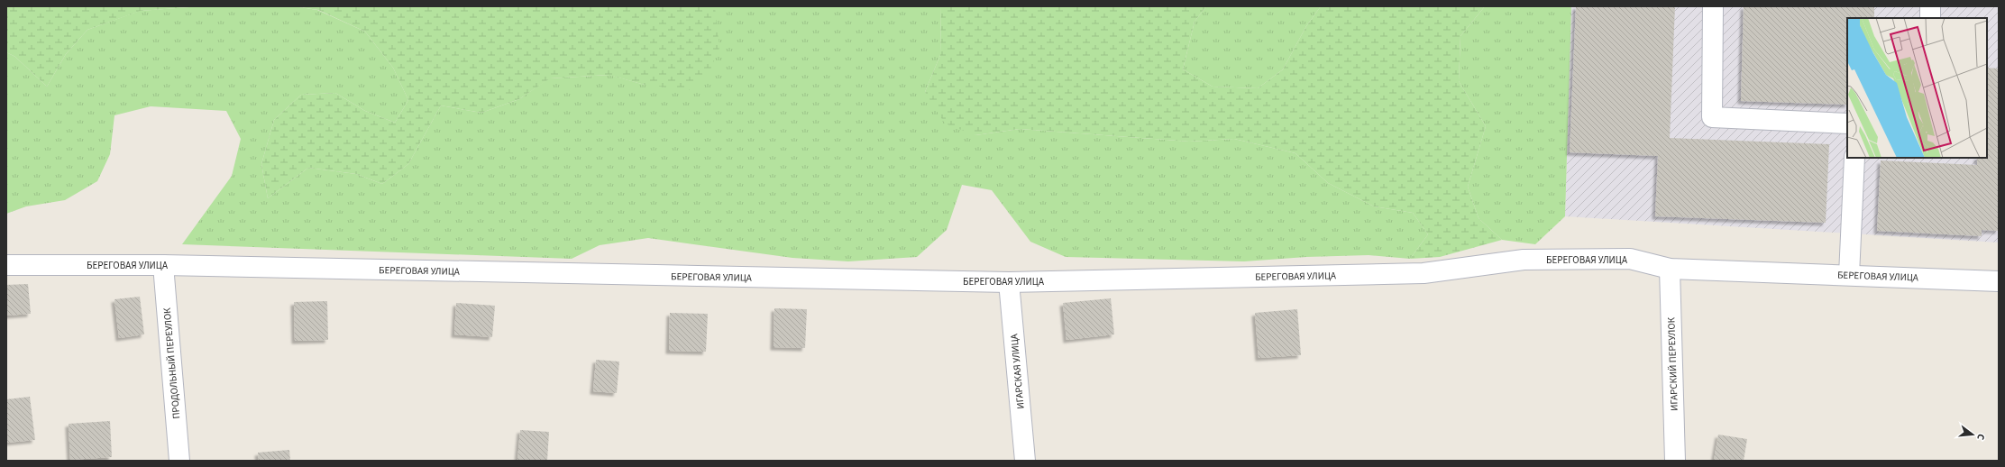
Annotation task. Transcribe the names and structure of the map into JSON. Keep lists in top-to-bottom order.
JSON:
{
  "streets": {
    "street": [
      "БЕРЕГОВАЯ УЛИЦА",
      "ПРОДОЛЬНЫЙ ПЕРЕУЛОК",
      "ИГАРСКИЙ ПЕРЕУЛОК",
      "ИГАРСКАЯ УЛИЦА"
    ]
  },
  "crossings": [
    ["БЕРЕГОВАЯ УЛИЦА", "ПРОДОЛЬНЫЙ ПЕРЕУЛОК"],
    ["БЕРЕГОВАЯ УЛИЦА", "ИГАРСКИЙ ПЕРЕУЛОК"],
    ["БЕРЕГОВАЯ УЛИЦА", "ИГАРСКАЯ УЛИЦА"]
  ],
  "north": "right"
}
